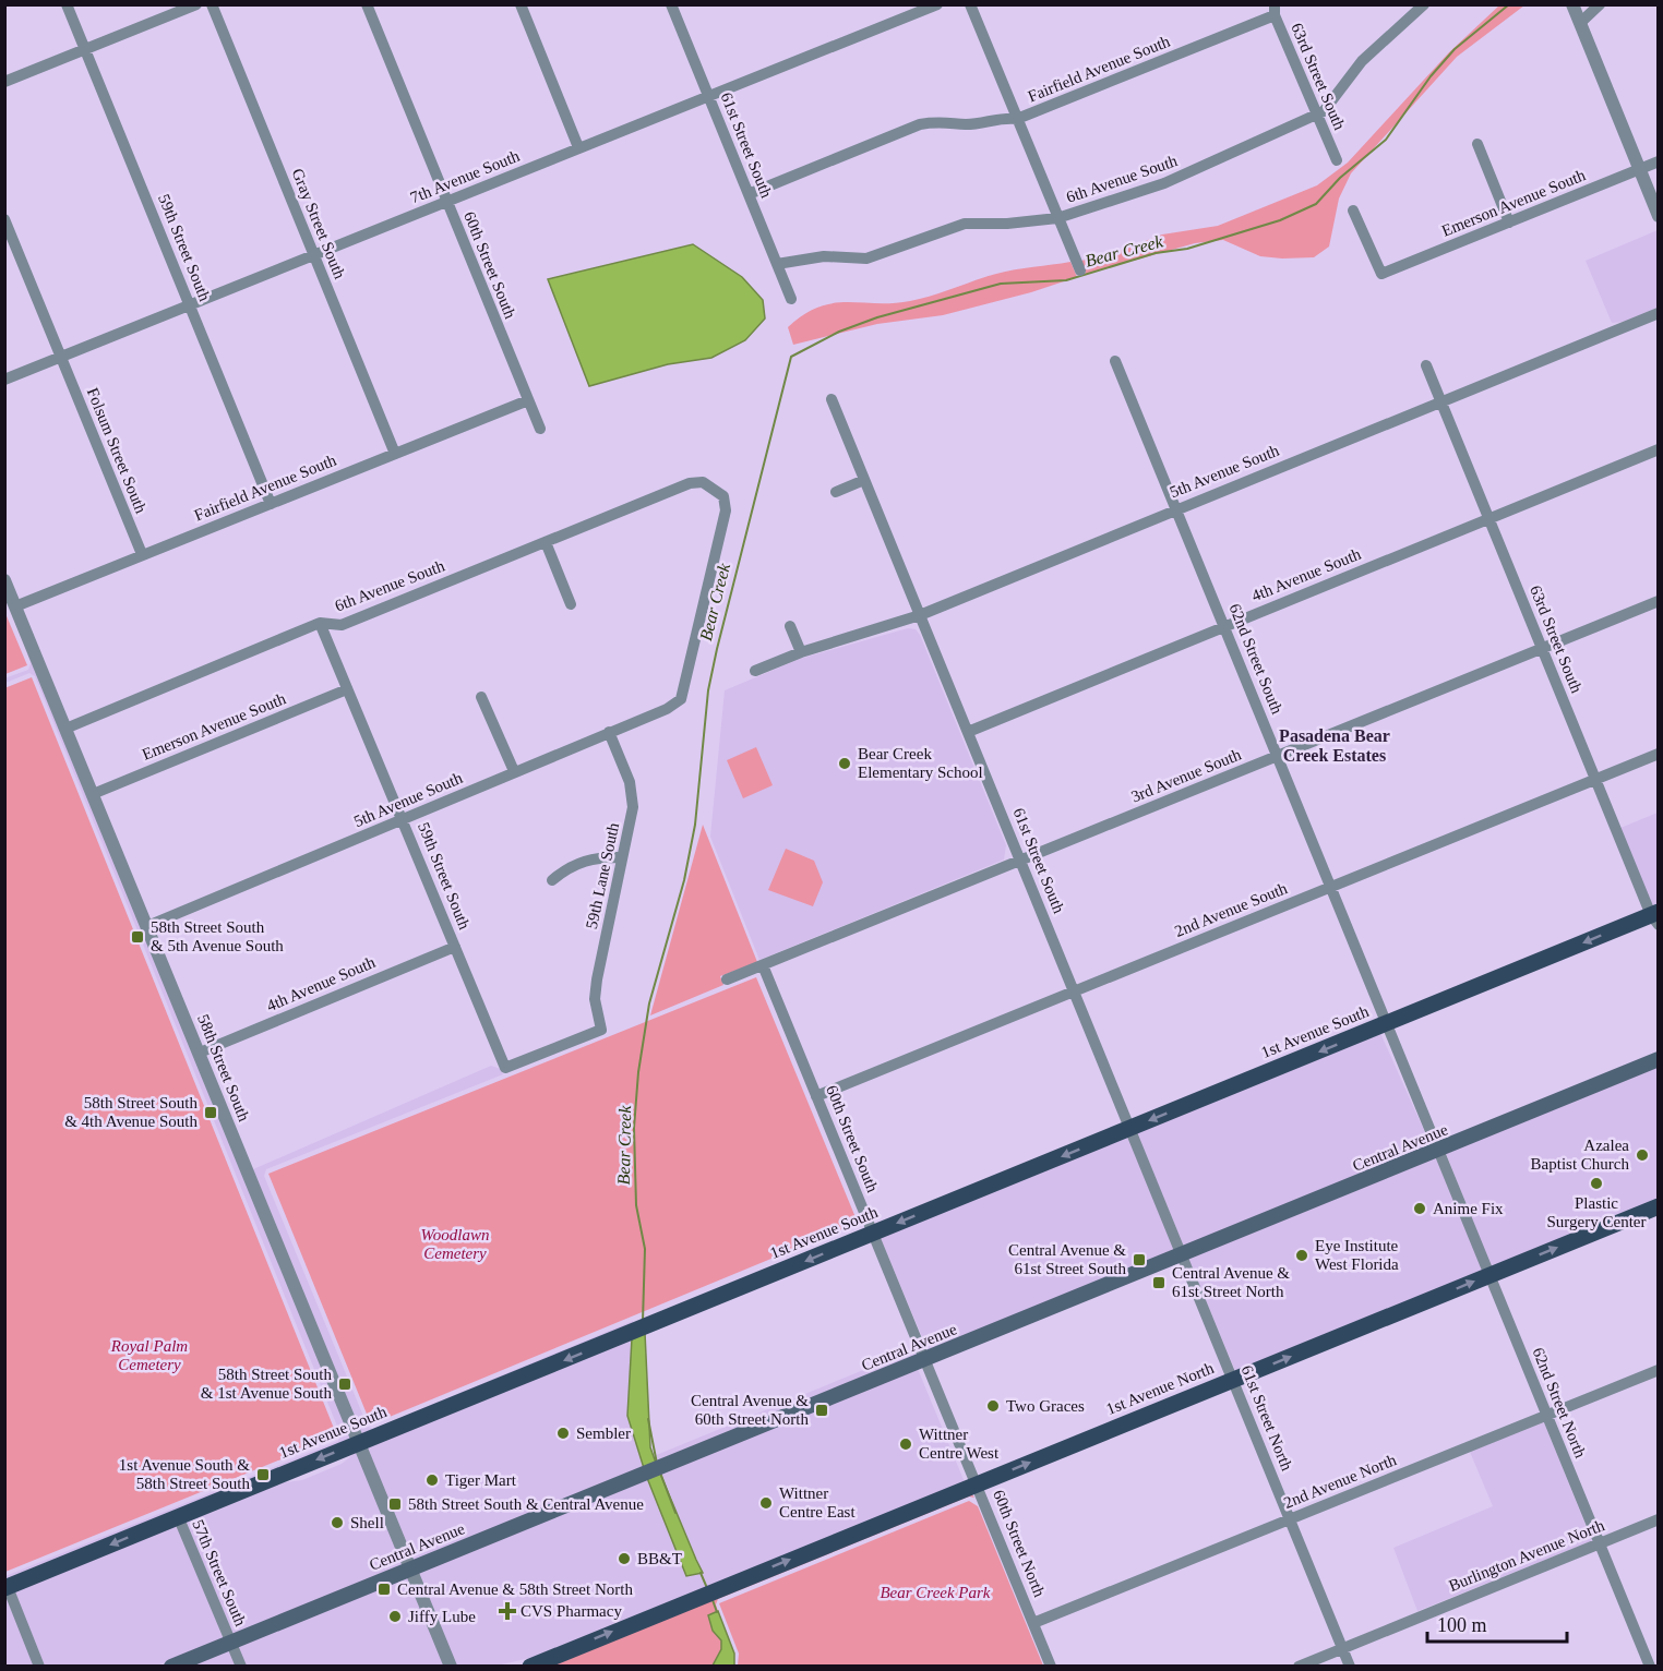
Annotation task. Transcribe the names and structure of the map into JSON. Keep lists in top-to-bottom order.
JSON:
{
  "streets": {
    "main road": ["1st Avenue South", "Central Avenue", "1st Avenue North"],
    "street": [
      "Fairfield Avenue South",
      "63rd Street South",
      "61st Street South",
      "7th Avenue South",
      "6th Avenue South",
      "Emerson Avenue South",
      "Gray Street South",
      "59th Street South",
      "60th Street South",
      "Folsum Street South",
      "5th Avenue South",
      "4th Avenue South",
      "62nd Street South",
      "3rd Avenue South",
      "59th Lane South",
      "2nd Avenue South",
      "58th Street South",
      "62nd Street North",
      "61st Street North",
      "2nd Avenue North",
      "60th Street North",
      "Burlington Avenue North",
      "57th Street South"
    ]
  },
  "crossings": [
    ["Fairfield Avenue South", "63rd Street South"],
    ["Fairfield Avenue South", "61st Street South"],
    ["Fairfield Avenue South", "Gray Street South"],
    ["Fairfield Avenue South", "59th Street South"],
    ["Fairfield Avenue South", "60th Street South"],
    ["Fairfield Avenue South", "Folsum Street South"],
    ["Fairfield Avenue South", "58th Street South"],
    ["63rd Street South", "6th Avenue South"],
    ["63rd Street South", "5th Avenue South"],
    ["63rd Street South", "4th Avenue South"],
    ["63rd Street South", "3rd Avenue South"],
    ["63rd Street South", "2nd Avenue South"],
    ["63rd Street South", "1st Avenue South"],
    ["61st Street South", "7th Avenue South"],
    ["61st Street South", "6th Avenue South"],
    ["61st Street South", "5th Avenue South"],
    ["61st Street South", "4th Avenue South"],
    ["61st Street South", "3rd Avenue South"],
    ["61st Street South", "2nd Avenue South"],
    ["61st Street South", "1st Avenue South"],
    ["61st Street South", "Central Avenue"],
    ["61st Street South", "61st Street North"],
    ["7th Avenue South", "Gray Street South"],
    ["7th Avenue South", "59th Street South"],
    ["7th Avenue South", "60th Street South"],
    ["7th Avenue South", "Folsum Street South"],
    ["6th Avenue South", "59th Street South"],
    ["6th Avenue South", "5th Avenue South"],
    ["6th Avenue South", "58th Street South"],
    ["Emerson Avenue South", "59th Street South"],
    ["Emerson Avenue South", "58th Street South"],
    ["59th Street South", "5th Avenue South"],
    ["59th Street South", "4th Avenue South"],
    ["59th Street South", "59th Lane South"],
    ["60th Street South", "3rd Avenue South"],
    ["60th Street South", "2nd Avenue South"],
    ["60th Street South", "1st Avenue South"],
    ["60th Street South", "Central Avenue"],
    ["60th Street South", "60th Street North"],
    ["5th Avenue South", "62nd Street South"],
    ["5th Avenue South", "59th Lane South"],
    ["5th Avenue South", "58th Street South"],
    ["4th Avenue South", "62nd Street South"],
    ["4th Avenue South", "58th Street South"],
    ["62nd Street South", "3rd Avenue South"],
    ["62nd Street South", "2nd Avenue South"],
    ["62nd Street South", "1st Avenue South"],
    ["62nd Street South", "Central Avenue"],
    ["62nd Street South", "62nd Street North"],
    ["1st Avenue South", "58th Street South"],
    ["1st Avenue South", "57th Street South"],
    ["58th Street South", "Central Avenue"],
    ["Central Avenue", "62nd Street North"],
    ["Central Avenue", "61st Street North"],
    ["Central Avenue", "60th Street North"],
    ["Central Avenue", "57th Street South"],
    ["1st Avenue North", "62nd Street North"],
    ["1st Avenue North", "61st Street North"],
    ["1st Avenue North", "60th Street North"],
    ["62nd Street North", "2nd Avenue North"],
    ["62nd Street North", "Burlington Avenue North"],
    ["61st Street North", "2nd Avenue North"],
    ["61st Street North", "Burlington Avenue North"],
    ["2nd Avenue North", "60th Street North"]
  ],
  "one_way": ["1st Avenue South", "1st Avenue North"],
  "districts": ["Pasadena Bear Creek Estates"],
  "water": ["Bear Creek"],
  "parks": ["Woodlawn Cemetery", "Royal Palm Cemetery", "Bear Creek Park"],
  "places": {
    "other": [
      "Bear Creek Elementary School",
      "Azalea Baptist Church",
      "Plastic Surgery Center",
      "Anime Fix",
      "Eye Institute West Florida",
      "Two Graces",
      "Sembler",
      "Wittner Centre West",
      "Tiger Mart",
      "Wittner Centre East",
      "Shell",
      "BB&T",
      "Jiffy Lube"
    ],
    "transit": [
      "58th Street South & 5th Avenue South",
      "58th Street South & 4th Avenue South",
      "Central Avenue & 61st Street South",
      "Central Avenue & 61st Street North",
      "58th Street South & 1st Avenue South",
      "Central Avenue & 60th Street North",
      "1st Avenue South & 58th Street South",
      "58th Street South & Central Avenue",
      "Central Avenue & 58th Street North"
    ],
    "health": ["CVS Pharmacy"]
  },
  "scale_bar": "100 m"
}
